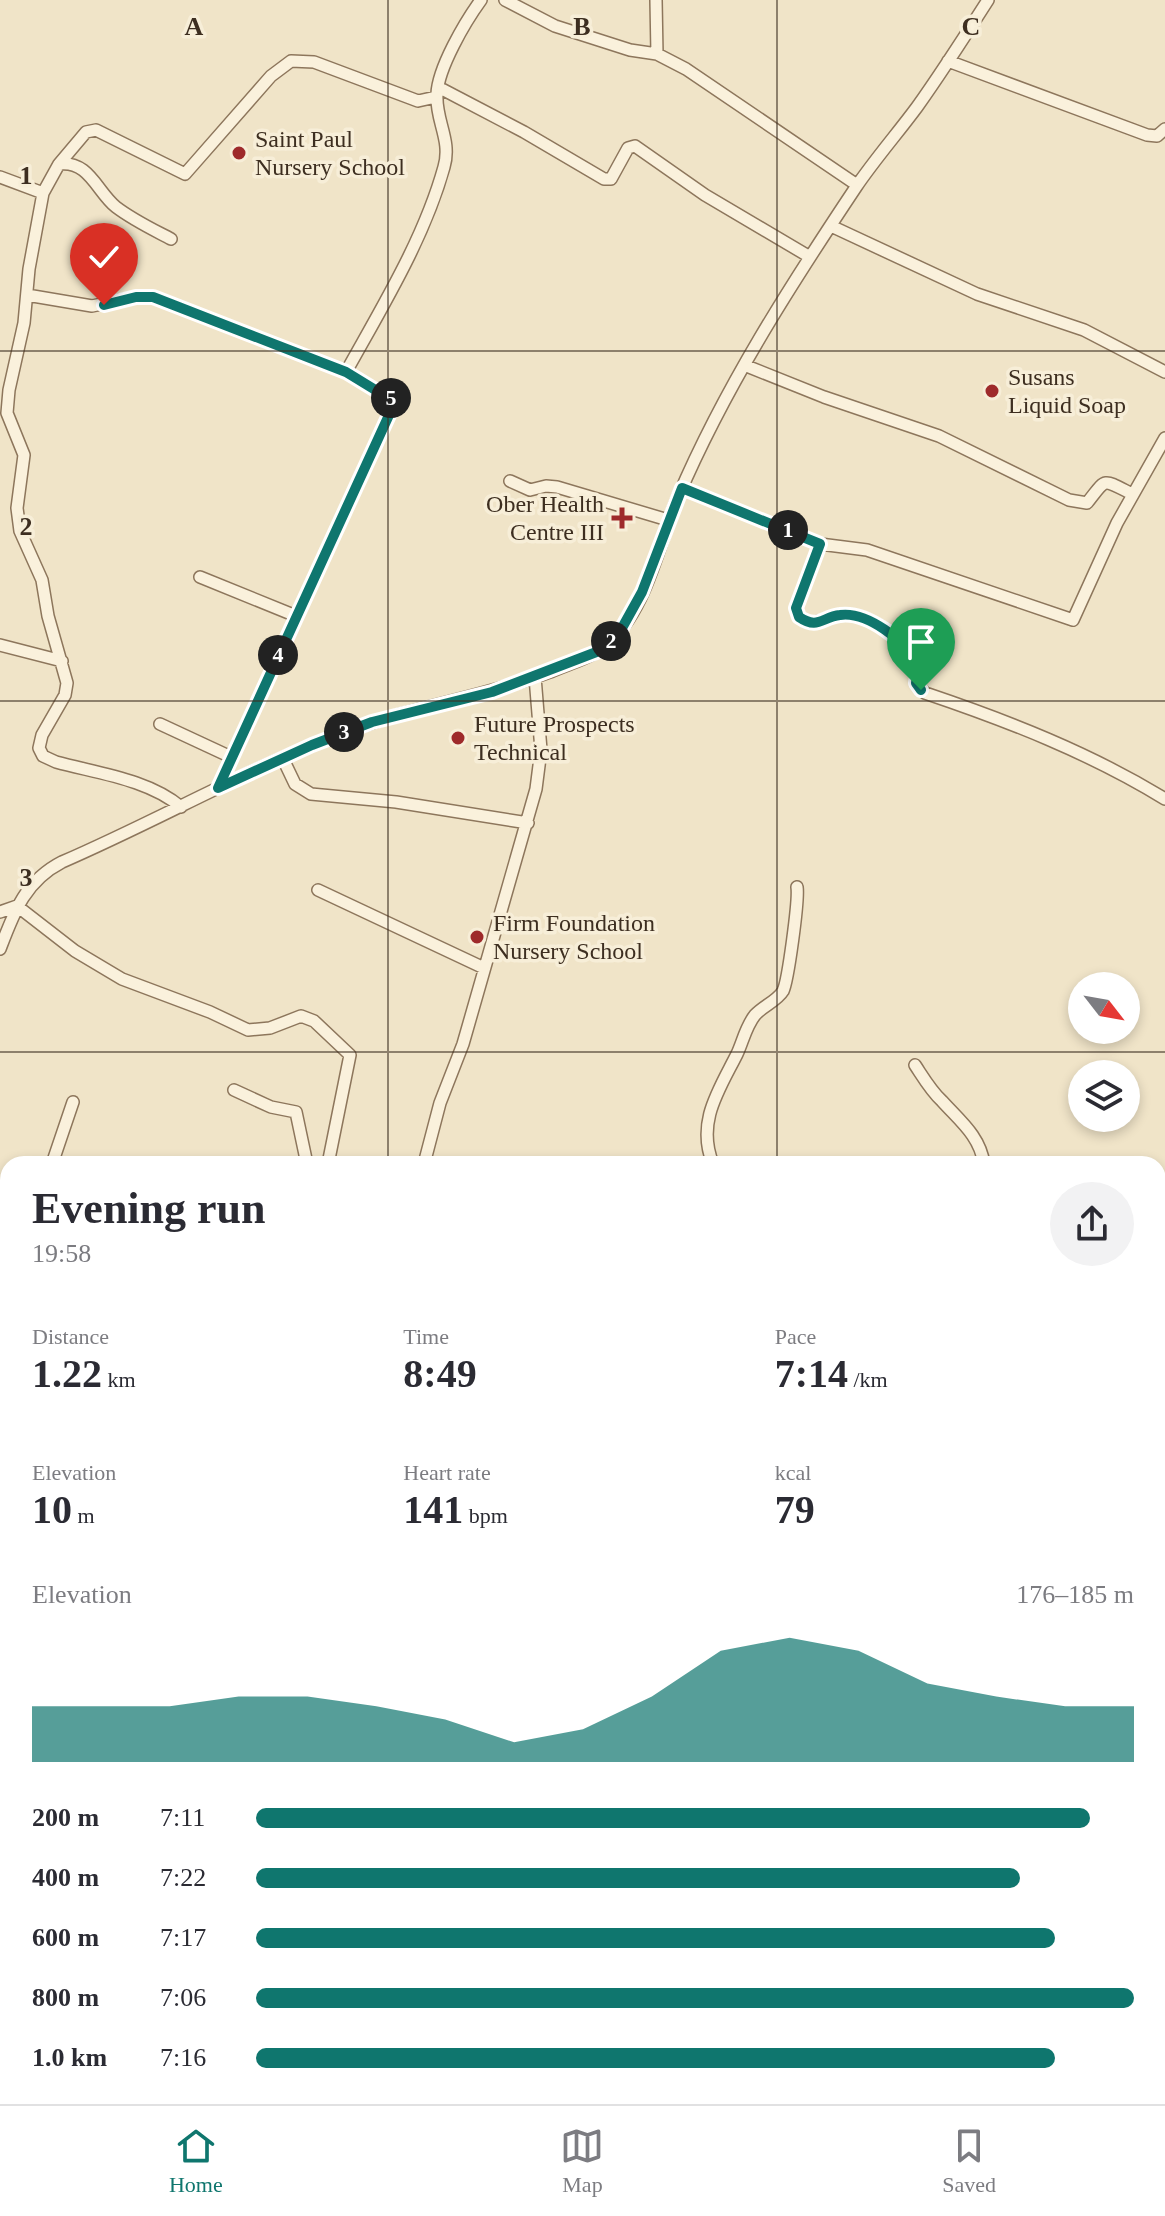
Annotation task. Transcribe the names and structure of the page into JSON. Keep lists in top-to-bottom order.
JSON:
{
  "places": {
    "other": [
      "Saint Paul Nursery School",
      "Susans Liquid Soap",
      "Future Prospects Technical",
      "Firm Foundation Nursery School"
    ],
    "health": ["Ober Health Centre III"]
  },
  "north": "bottom right",
  "page": {
    "pins": [
      "5",
      "1",
      "2",
      "4",
      "3"
    ],
    "heading": ["Evening run", "19:58"],
    "stats": [
      ["Distance", "1.22 km"],
      ["Time", "8:49"],
      ["Pace", "7:14 /km"],
      ["Elevation", "10 m"],
      ["Heart rate", "141 bpm"],
      ["kcal", "79"]
    ],
    "chart": ["Elevation", "176–185 m"],
    "list": [
      {
        "name": "200 m",
        "note": "7:11"
      },
      {
        "name": "400 m",
        "note": "7:22"
      },
      {
        "name": "600 m",
        "note": "7:17"
      },
      {
        "name": "800 m",
        "note": "7:06"
      },
      {
        "name": "1.0 km",
        "note": "7:16"
      }
    ],
    "tabs": ["Home", "Map", "Saved"]
  },
  "grid": {
    "columns": ["A", "B", "C"],
    "rows": ["1", "2", "3"]
  }
}
